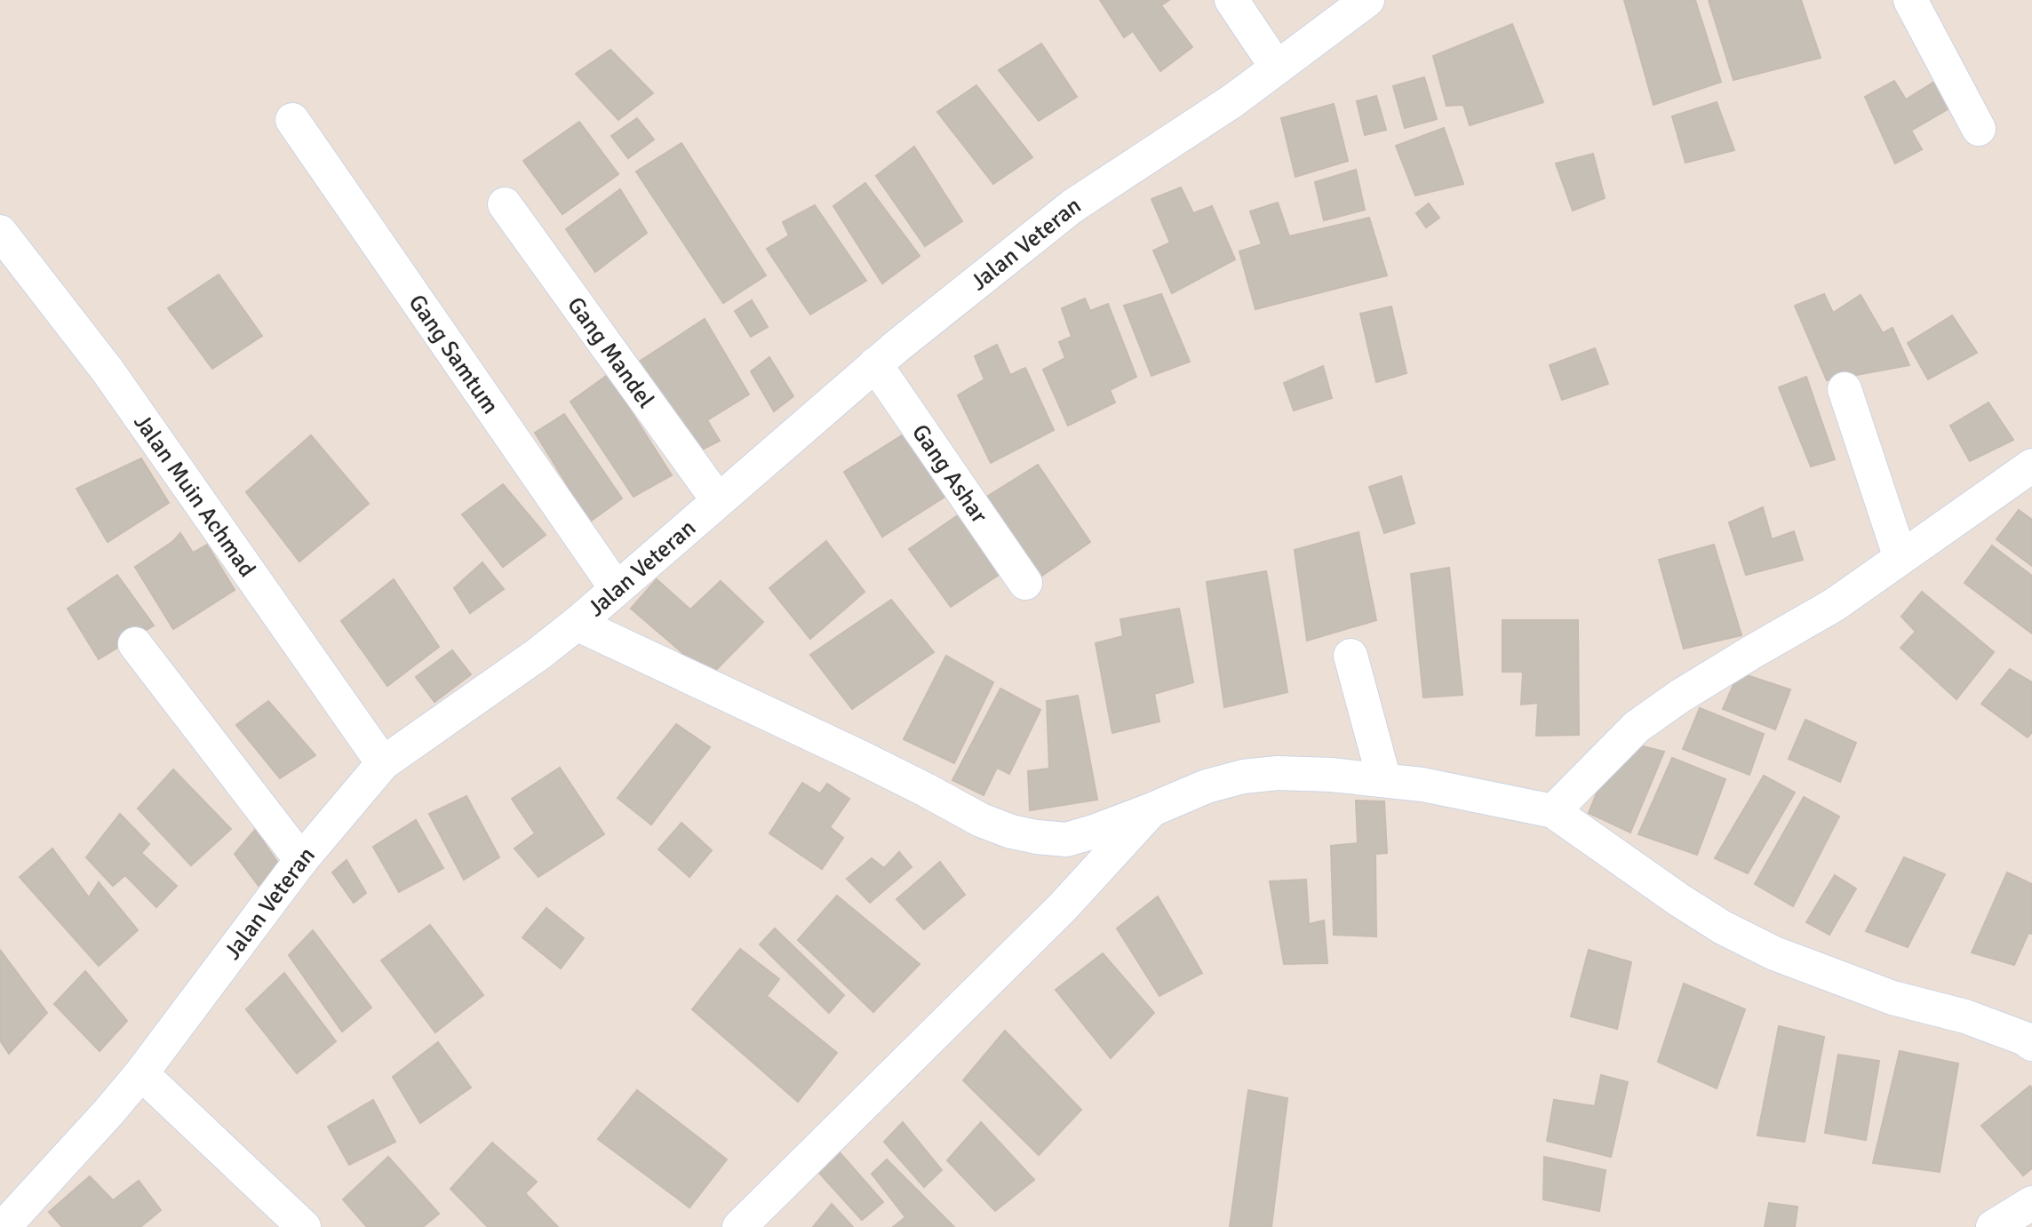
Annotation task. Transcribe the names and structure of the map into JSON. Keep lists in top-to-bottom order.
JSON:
{
  "streets": {
    "street": [
      "Jalan Veteran",
      "Gang Mandel",
      "Gang Samtum",
      "Gang Ashar",
      "Jalan Muin Achmad"
    ]
  },
  "crossings": [
    ["Jalan Veteran", "Gang Mandel"],
    ["Jalan Veteran", "Gang Samtum"],
    ["Jalan Veteran", "Gang Ashar"],
    ["Jalan Veteran", "Jalan Muin Achmad"]
  ]
}
